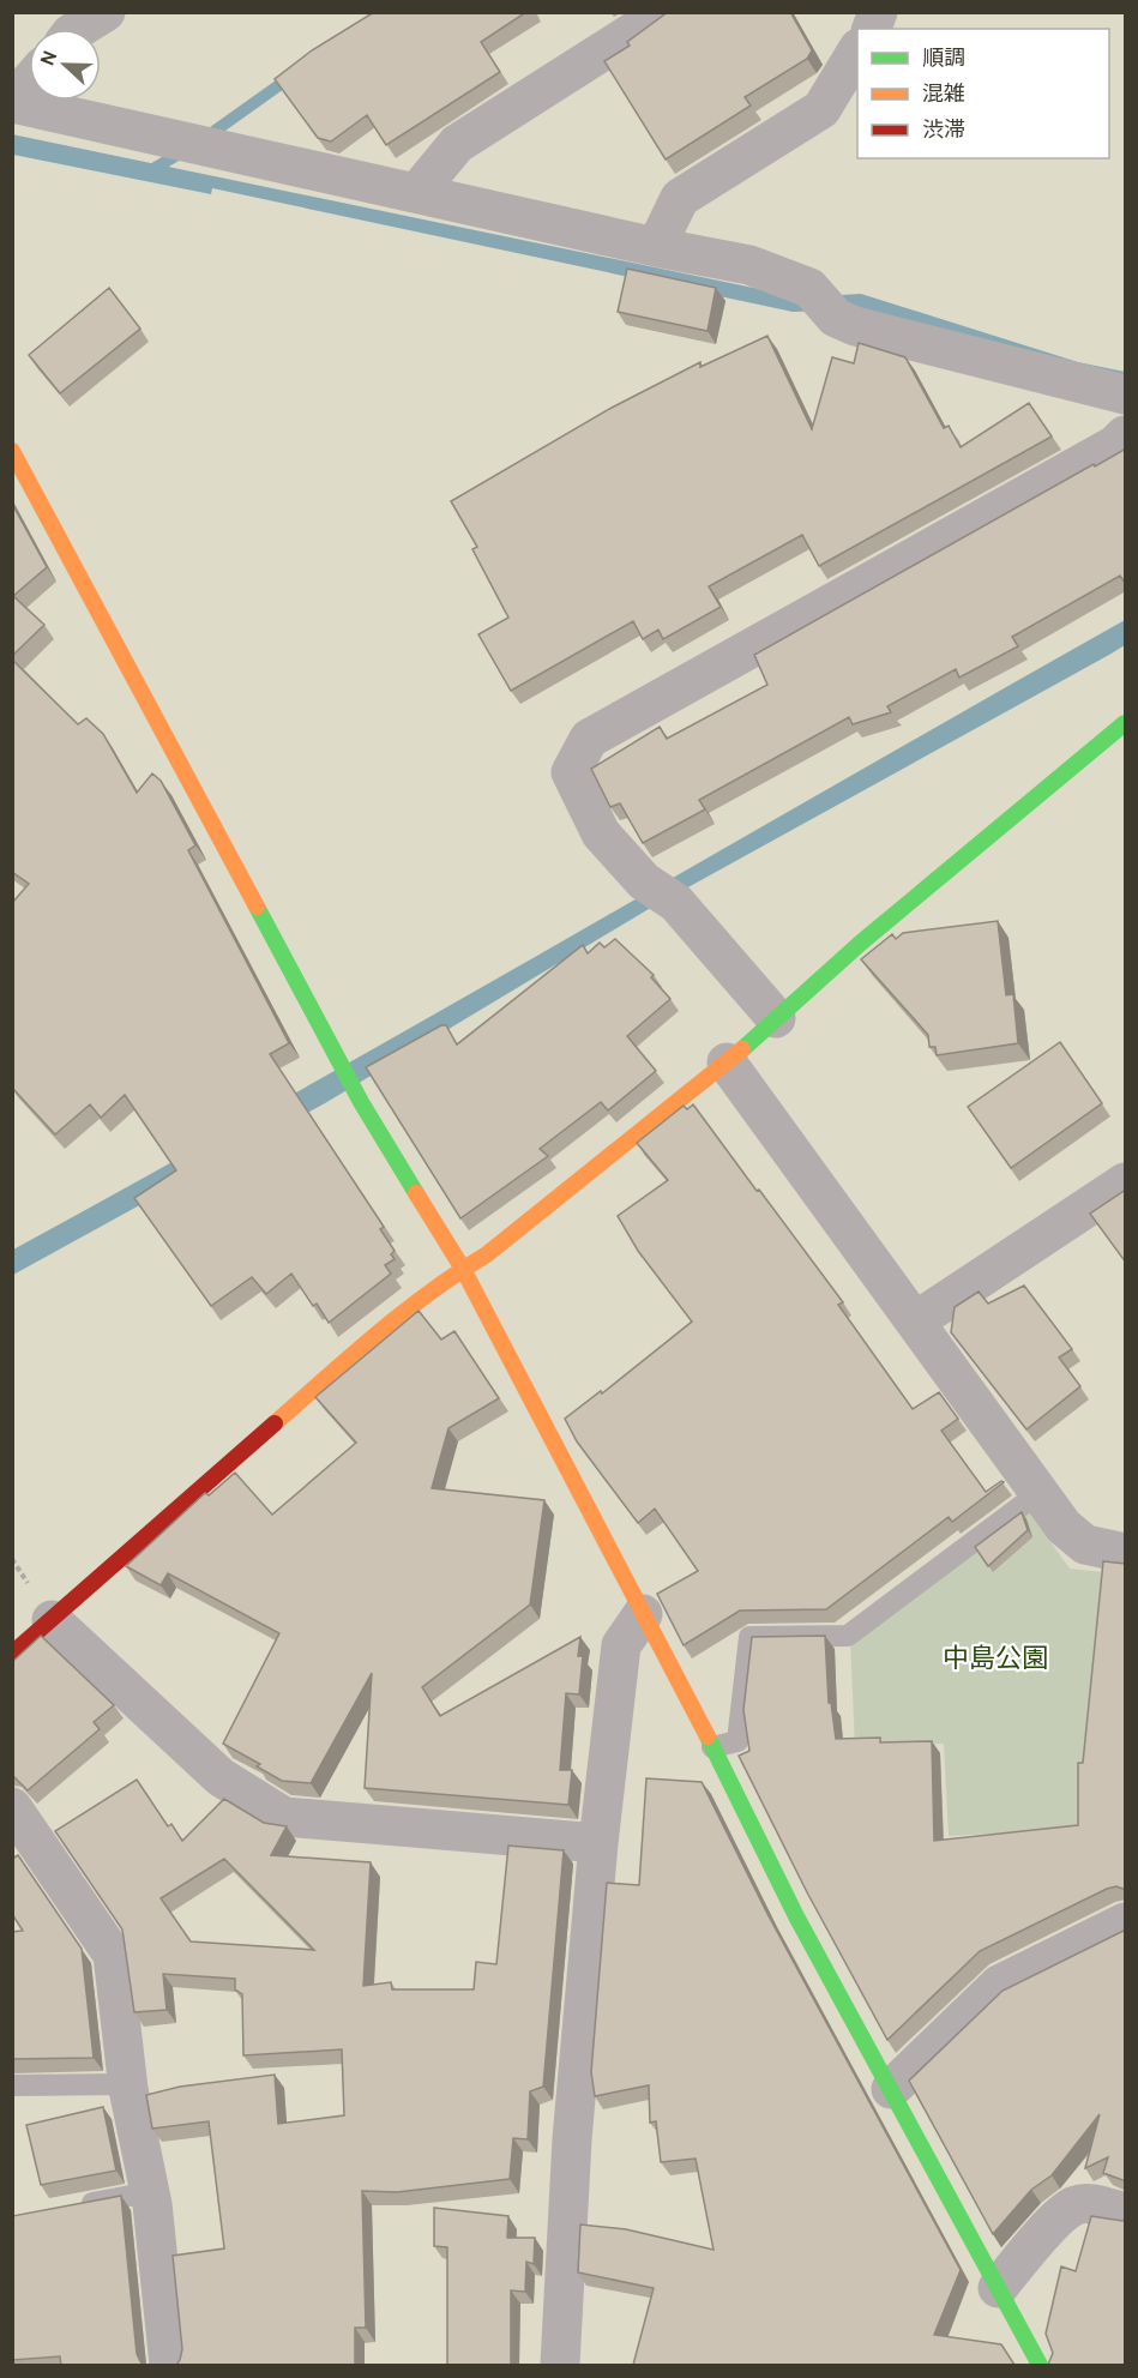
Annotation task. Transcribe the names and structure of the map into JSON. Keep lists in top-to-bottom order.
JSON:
{
  "parks": ["中島公園"],
  "legend": ["順調", "混雑", "渋滞"],
  "north": "left"
}
